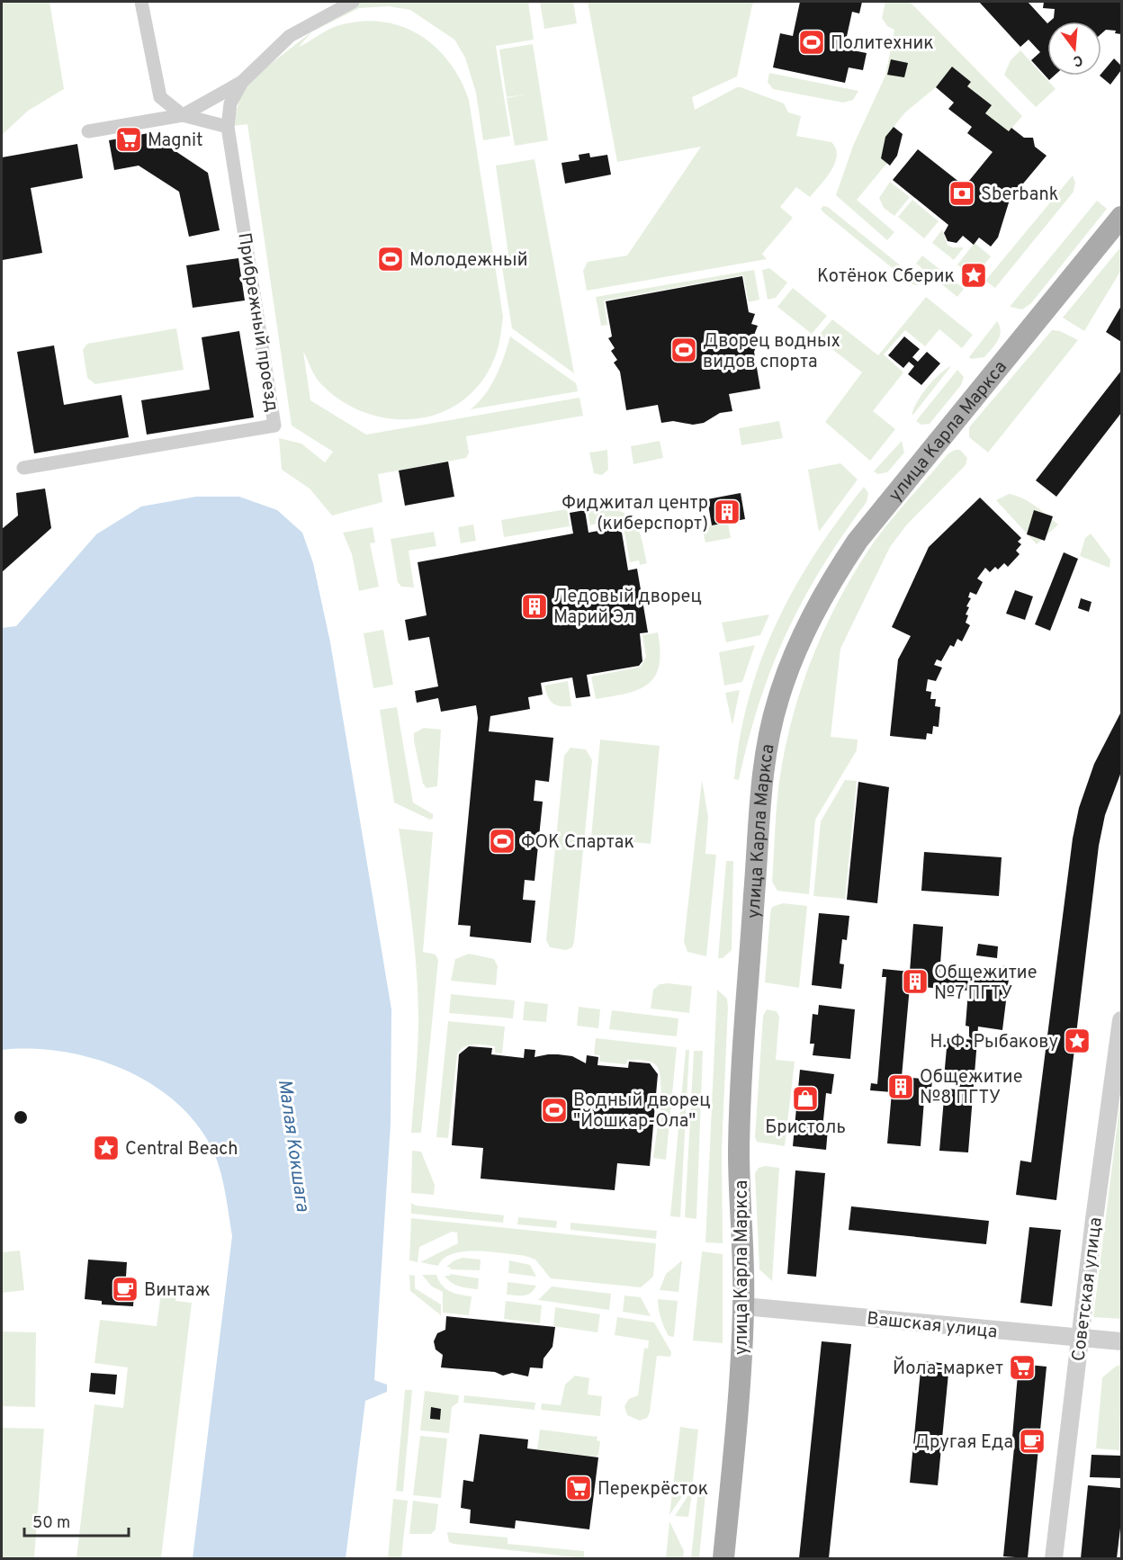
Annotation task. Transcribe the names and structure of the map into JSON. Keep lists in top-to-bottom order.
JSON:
{
  "streets": {
    "main road": ["улица Карла Маркса"],
    "street": ["Прибрежный проезд", "Советская улица", "Вашская улица"]
  },
  "crossings": [
    ["улица Карла Маркса", "Вашская улица"],
    ["Советская улица", "Вашская улица"]
  ],
  "water": ["Малая Кокшага"],
  "places": {
    "sports": [
      "Политехник",
      "Молодежный",
      "Дворец водных видов спорта",
      "ФОК Спартак",
      "Водный дворец \"Йошкар-Ола\""
    ],
    "supermarket": ["Magnit", "Йола-маркет", "Перекрёсток"],
    "bank": ["Sberbank"],
    "place": ["Котёнок Сберик", "Н. Ф. Рыбакову", "Central Beach"],
    "building": [
      "Фиджитал центр (киберспорт)",
      "Ледовый дворец Марий Эл",
      "Общежитие №7 ПГТУ",
      "Общежитие №8 ПГТУ"
    ],
    "shop": ["Бристоль"],
    "cafe": ["Винтаж", "Другая Еда"]
  },
  "scale_bar": "50 m",
  "north": "bottom"
}
